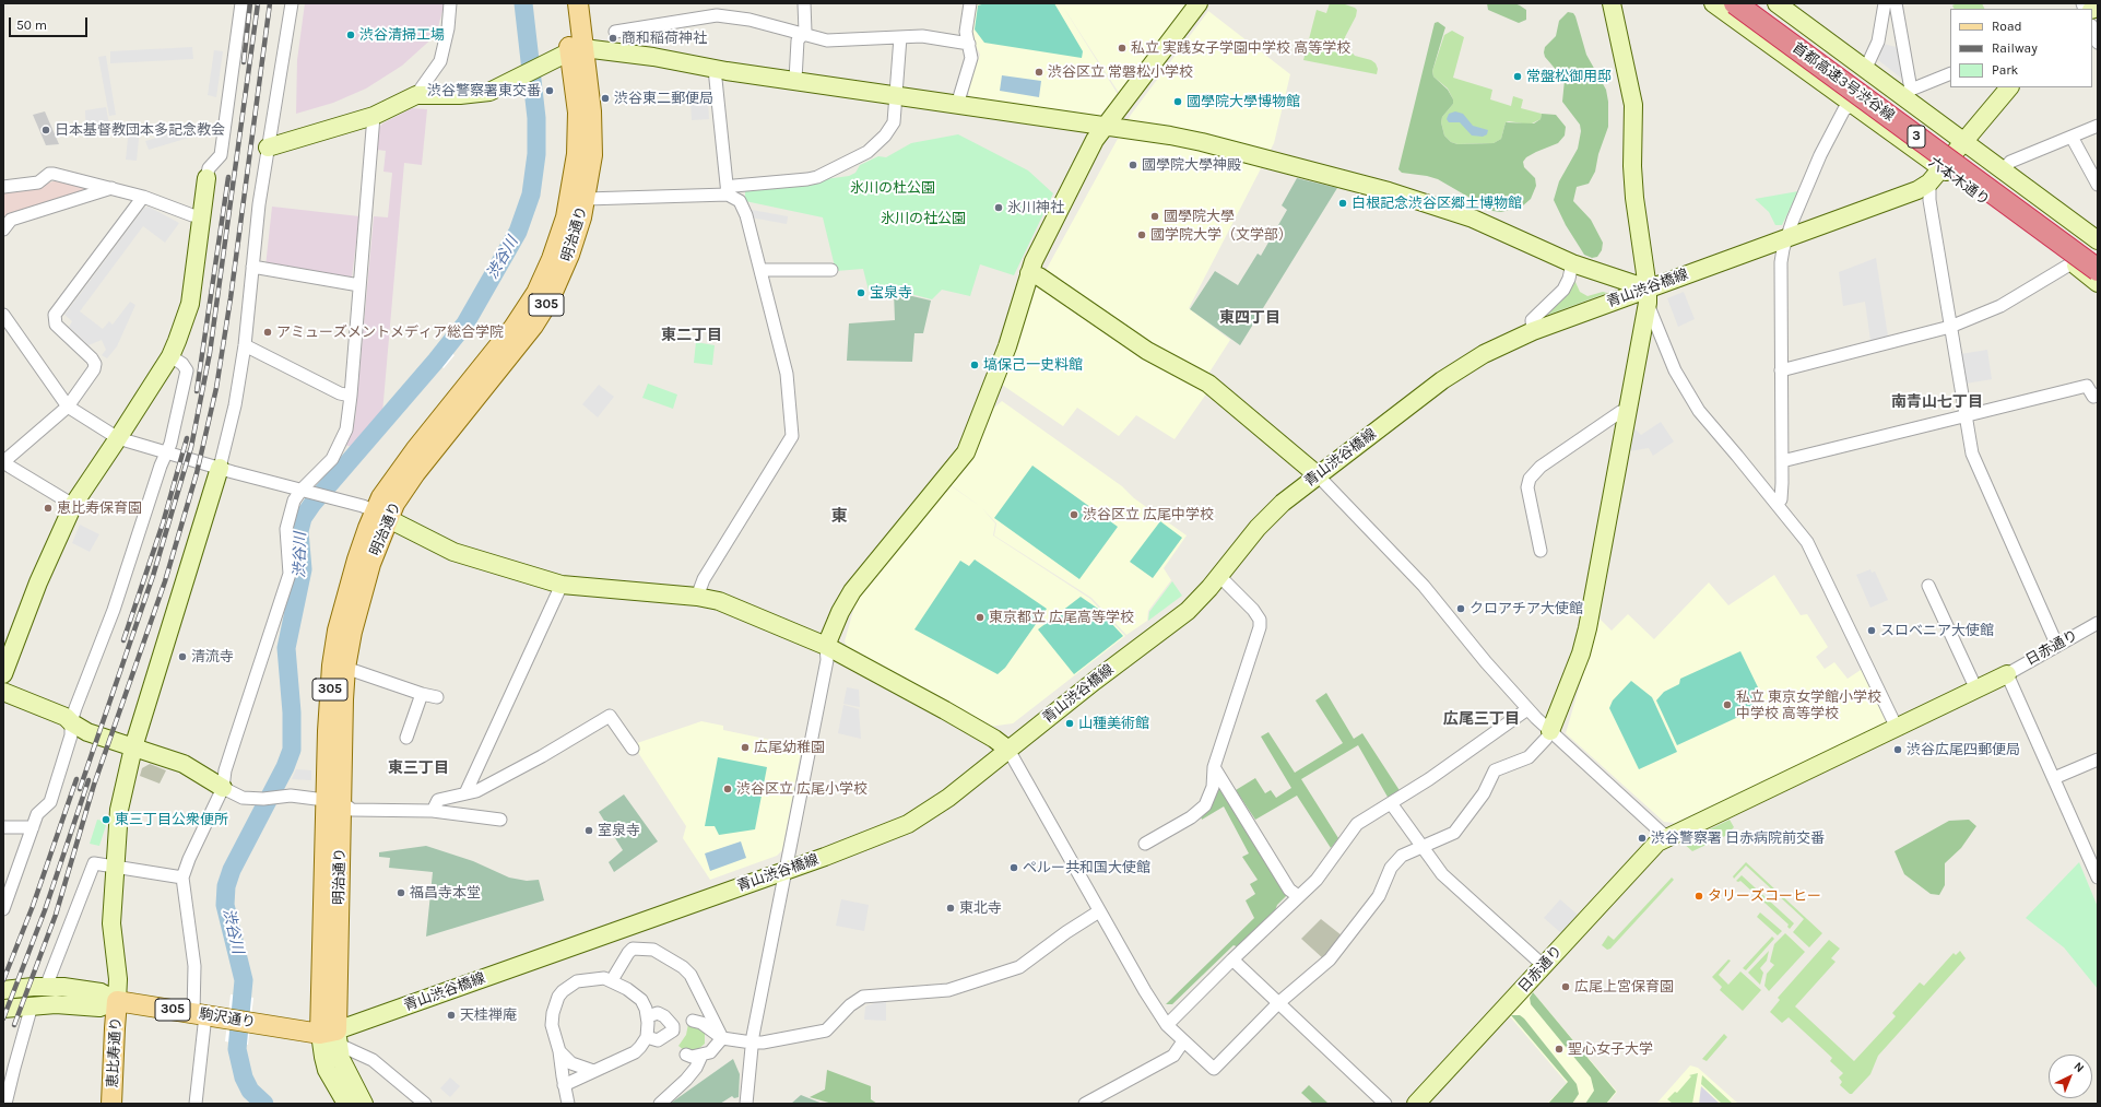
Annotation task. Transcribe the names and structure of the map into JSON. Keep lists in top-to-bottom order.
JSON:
{
  "streets": {
    "highway": ["首都高速3号渋谷線", "3"],
    "main road": [
      "明治通り",
      "305",
      "駒沢通り",
      "恵比寿通り"
    ],
    "street": ["六本木通り", "青山渋谷橋線", "日赤通り"]
  },
  "crossings": [
    ["明治通り", "青山渋谷橋線"],
    ["明治通り", "駒沢通り"],
    ["青山渋谷橋線", "駒沢通り"],
    ["駒沢通り", "恵比寿通り"]
  ],
  "districts": [
    "東四丁目",
    "東二丁目",
    "南青山七丁目",
    "東",
    "広尾三丁目",
    "東三丁目"
  ],
  "water": ["渋谷川"],
  "parks": ["氷川の杜公園", "氷川の社公園"],
  "places": [
    "渋谷清掃工場",
    "商和稲荷神社",
    "私立 実践女子学園中学校 高等学校",
    "渋谷区立 常磐松小学校",
    "常盤松御用邸",
    "渋谷警察署東交番",
    "渋谷東二郵便局",
    "國學院大學博物館",
    "日本基督教団本多記念教会",
    "國學院大學神殿",
    "白根記念渋谷区郷土博物館",
    "氷川神社",
    "國學院大學",
    "國学院大学（文学部）",
    "宝泉寺",
    "アミューズメントメディア総合学院",
    "塙保己一史料館",
    "恵比寿保育園",
    "渋谷区立 広尾中学校",
    "クロアチア大使館",
    "東京都立 広尾高等学校",
    "スロベニア大使館",
    "清流寺",
    "私立 東京女学館小学校 中学校 高等学校",
    "山種美術館",
    "広尾幼稚園",
    "渋谷広尾四郵便局",
    "渋谷区立 広尾小学校",
    "東三丁目公衆便所",
    "室泉寺",
    "渋谷警察署 日赤病院前交番",
    "ペルー共和国大使館",
    "福昌寺本堂",
    "タリーズコーヒー",
    "東北寺",
    "広尾上宮保育園",
    "天桂禅庵",
    "聖心女子大学"
  ],
  "legend": ["Road", "Railway", "Park"],
  "scale_bar": "50 m",
  "north": "top right"
}
